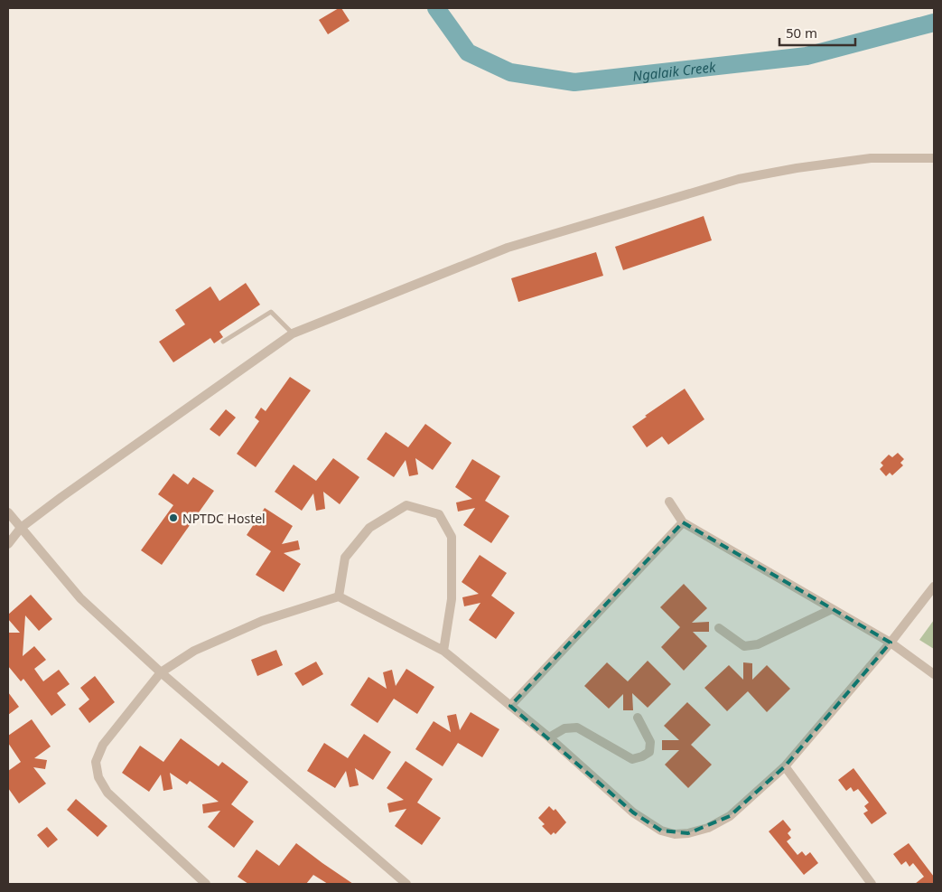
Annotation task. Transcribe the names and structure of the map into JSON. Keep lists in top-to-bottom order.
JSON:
{
  "water": ["Ngalaik Creek"],
  "places": ["NPTDC Hostel"],
  "scale_bar": "50 m"
}
